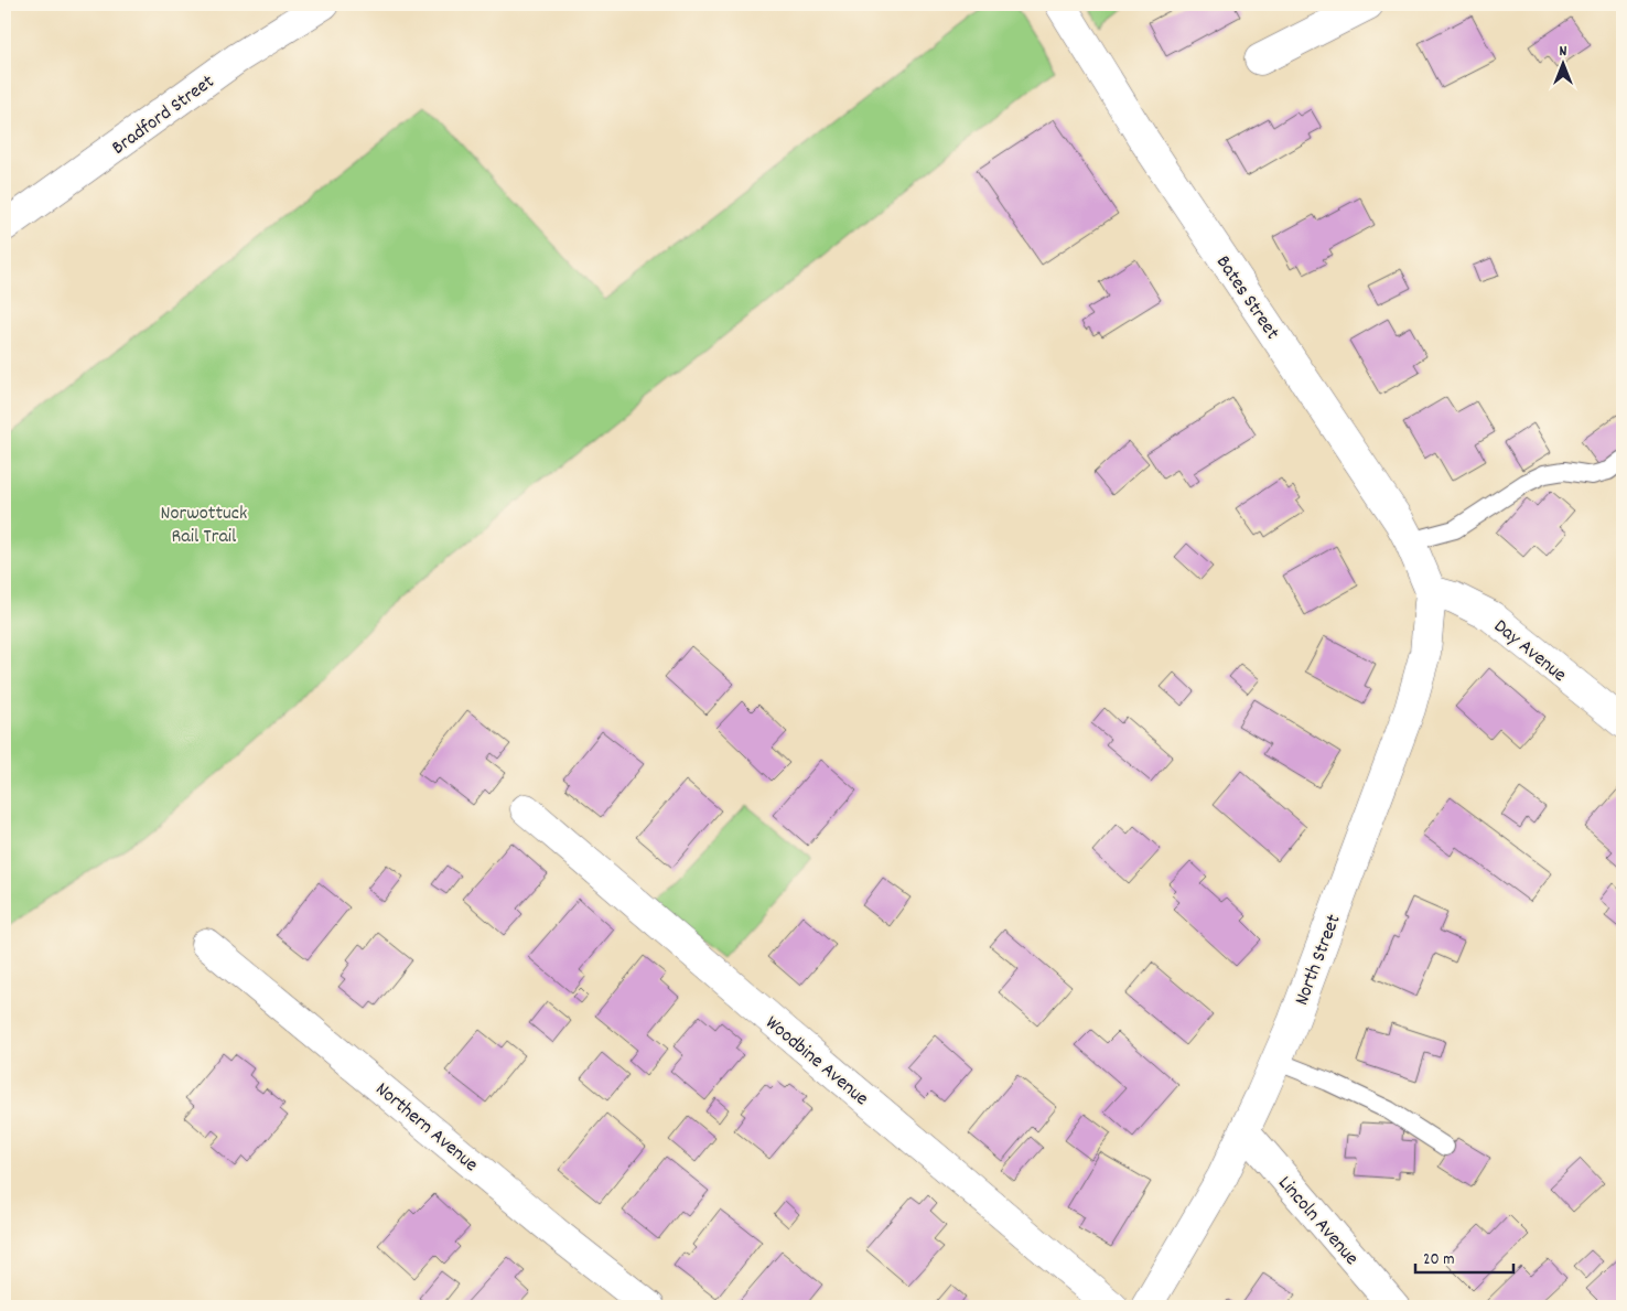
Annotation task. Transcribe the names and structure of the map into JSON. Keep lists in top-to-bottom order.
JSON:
{
  "streets": {
    "street": [
      "Bradford Street",
      "Bates Street",
      "Day Avenue",
      "North Street",
      "Woodbine Avenue",
      "Northern Avenue",
      "Lincoln Avenue"
    ]
  },
  "crossings": [
    ["Bates Street", "Day Avenue"],
    ["Bates Street", "North Street"],
    ["Day Avenue", "North Street"],
    ["North Street", "Lincoln Avenue"]
  ],
  "parks": ["Norwottuck Rail Trail"],
  "scale_bar": "20 m",
  "north": "top"
}
